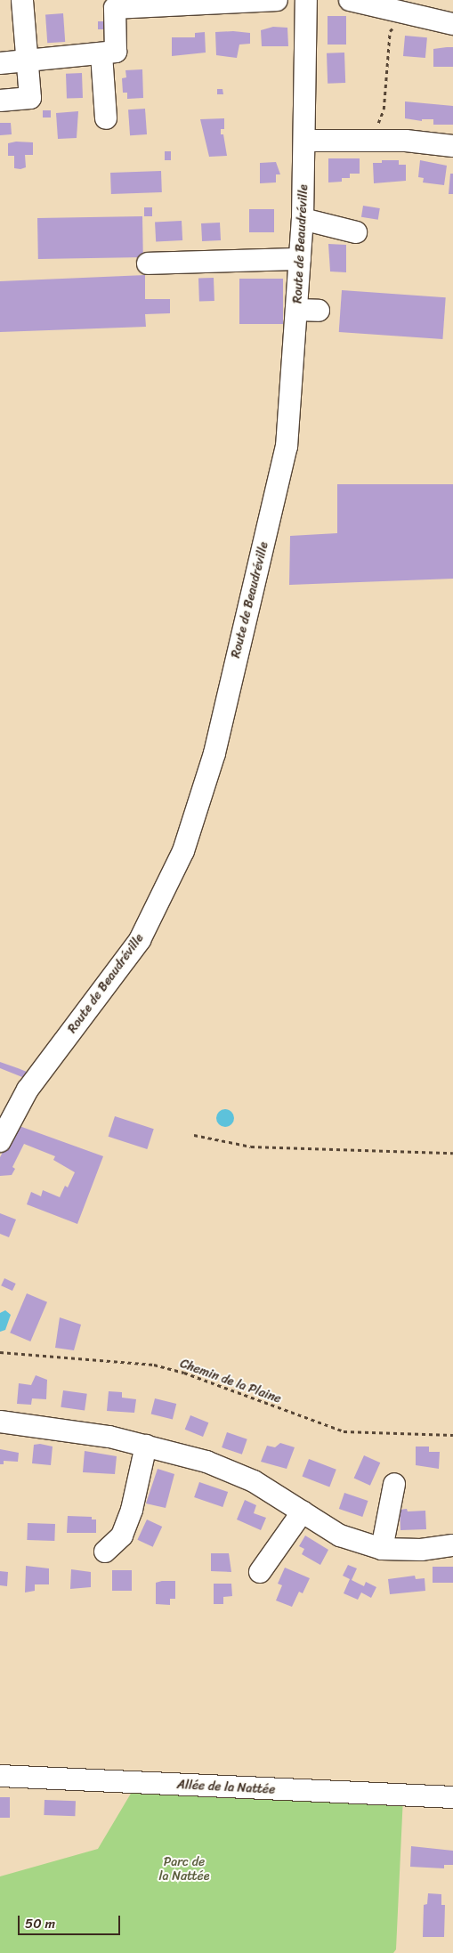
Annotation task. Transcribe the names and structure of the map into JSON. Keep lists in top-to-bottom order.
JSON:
{
  "streets": {
    "street": ["Route de Beaudréville", "Allée de la Nattée"],
    "path": ["Chemin de la Plaine"]
  },
  "parks": ["Parc de la Nattée"],
  "scale_bar": "50 m"
}
